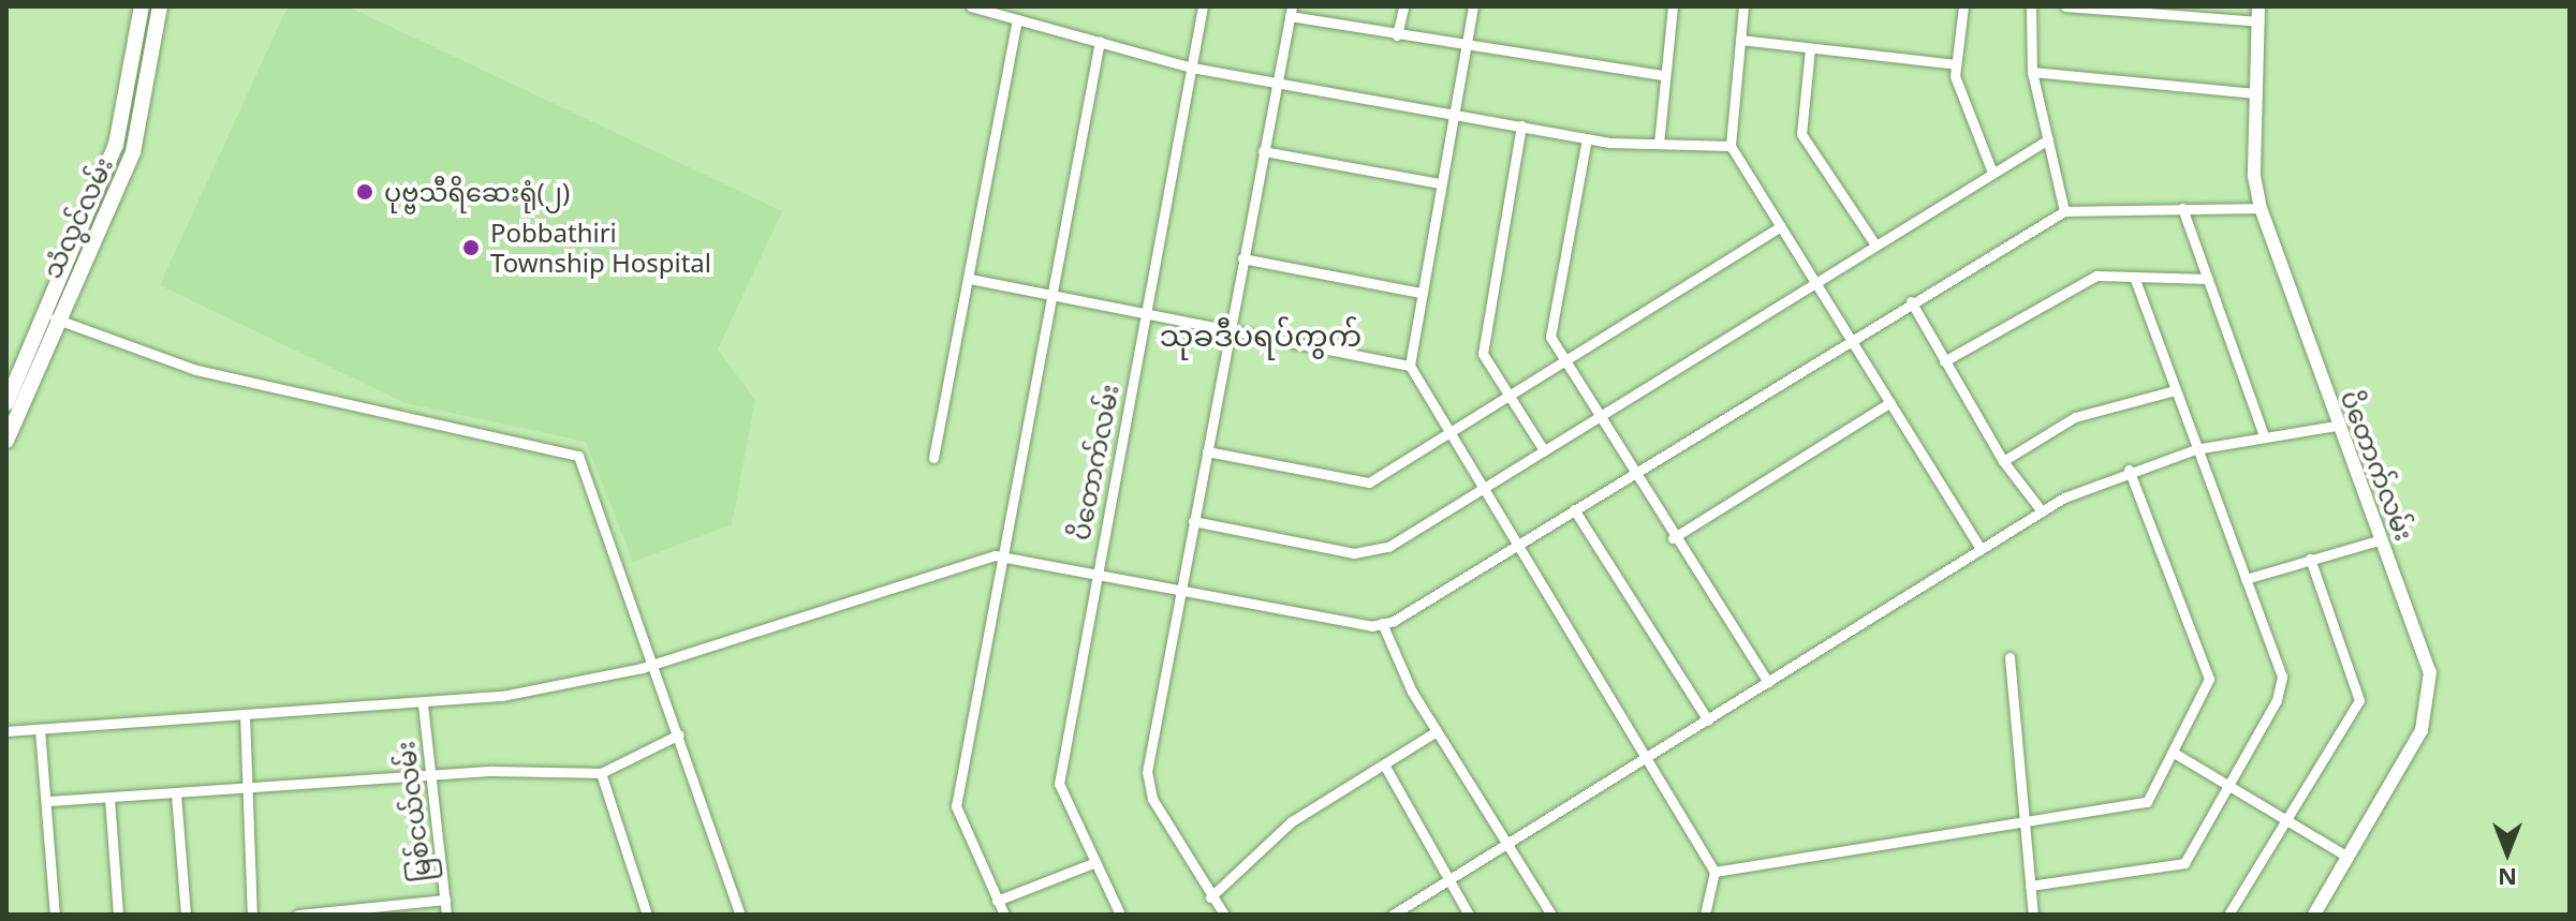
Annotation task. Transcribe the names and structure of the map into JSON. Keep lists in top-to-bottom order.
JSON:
{
  "streets": {
    "main road": ["သံလွင်လမ်း"],
    "street": ["ပိတောက်လမ်း", "မြစ်ငယ်လမ်း"]
  },
  "districts": ["သုခဒီပရပ်ကွက်"],
  "places": ["ပုဗ္ဗသီရိဆေးရုံ(၂)", "Pobbathiri Township Hospital"],
  "north": "bottom"
}
